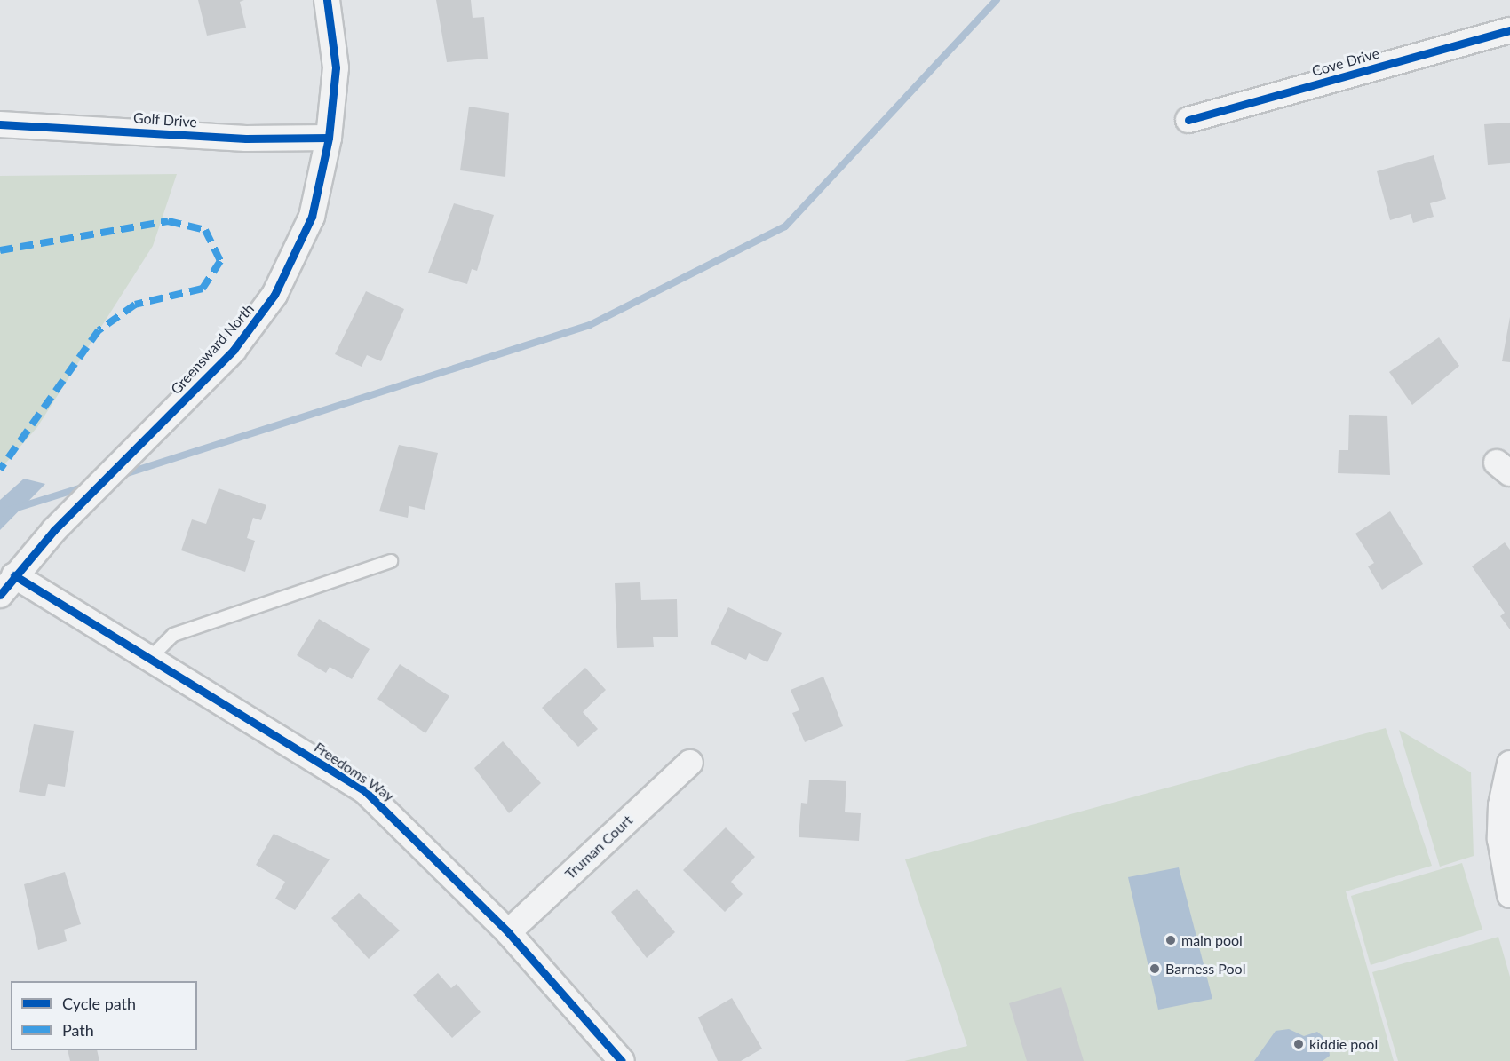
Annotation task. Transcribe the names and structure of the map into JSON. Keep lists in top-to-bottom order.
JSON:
{
  "streets": {
    "street": [
      "Cove Drive",
      "Golf Drive",
      "Greensward North",
      "Freedoms Way",
      "Truman Court"
    ]
  },
  "crossings": [
    ["Golf Drive", "Greensward North"],
    ["Greensward North", "Freedoms Way"],
    ["Freedoms Way", "Truman Court"]
  ],
  "places": ["main pool", "Barness Pool", "kiddie pool"],
  "legend": ["Cycle path", "Path"]
}
